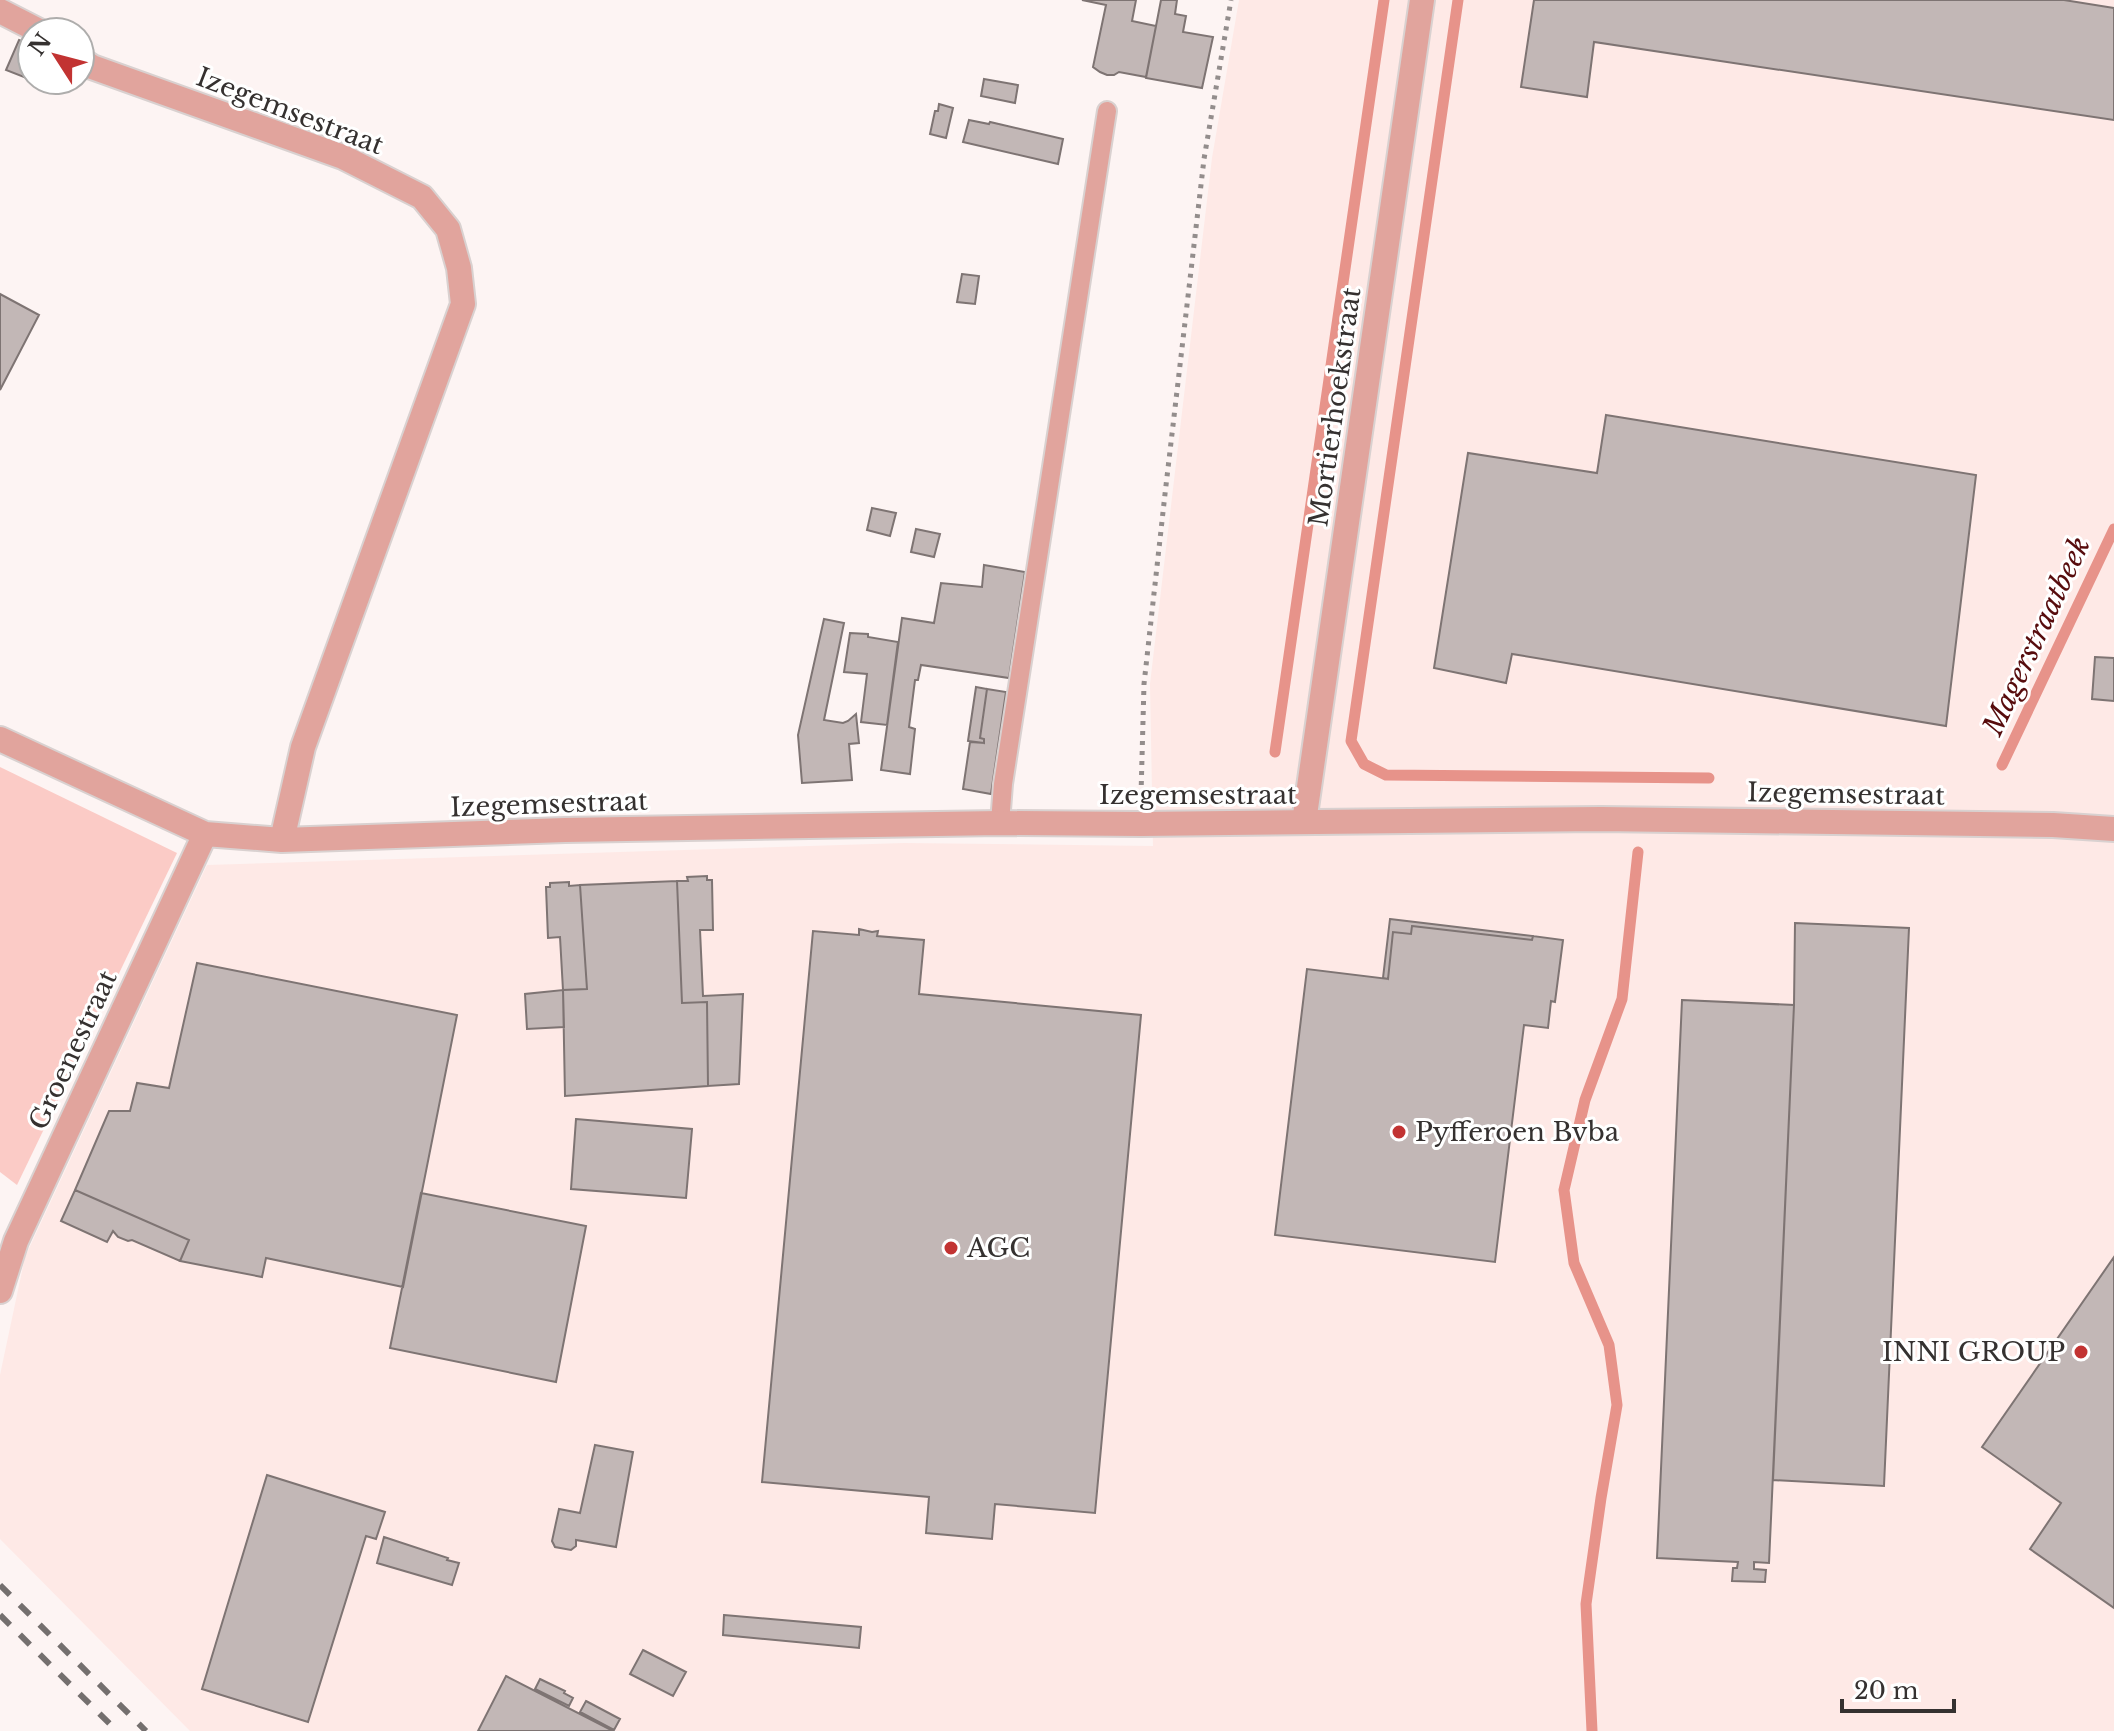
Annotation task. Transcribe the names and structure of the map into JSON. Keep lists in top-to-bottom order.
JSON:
{
  "streets": {
    "street": ["Izegemsestraat", "Mortierhoekstraat", "Groenestraat"]
  },
  "crossings": [
    ["Izegemsestraat", "Mortierhoekstraat"],
    ["Izegemsestraat", "Groenestraat"]
  ],
  "water": ["Magerstraatbeek"],
  "places": ["Pyfferoen Bvba", "AGC", "INNI GROUP"],
  "scale_bar": "20 m",
  "north": "top left"
}
